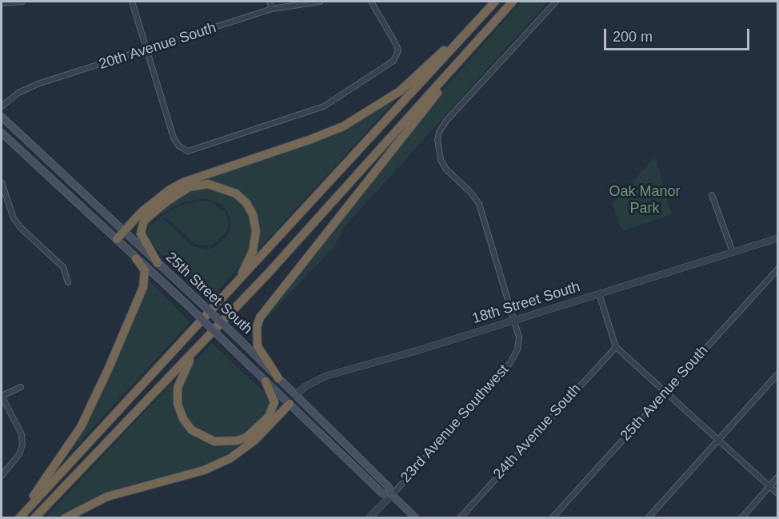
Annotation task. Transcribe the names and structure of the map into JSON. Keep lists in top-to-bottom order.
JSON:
{
  "streets": {
    "main road": ["25th Street South", "18th Street South"],
    "street": [
      "20th Avenue South",
      "25th Avenue South",
      "23rd Avenue Southwest",
      "24th Avenue South"
    ]
  },
  "crossings": [
    ["25th Street South", "18th Street South"],
    ["25th Street South", "23rd Avenue Southwest"],
    ["18th Street South", "23rd Avenue Southwest"]
  ],
  "parks": ["Oak Manor Park"],
  "scale_bar": "200 m"
}
